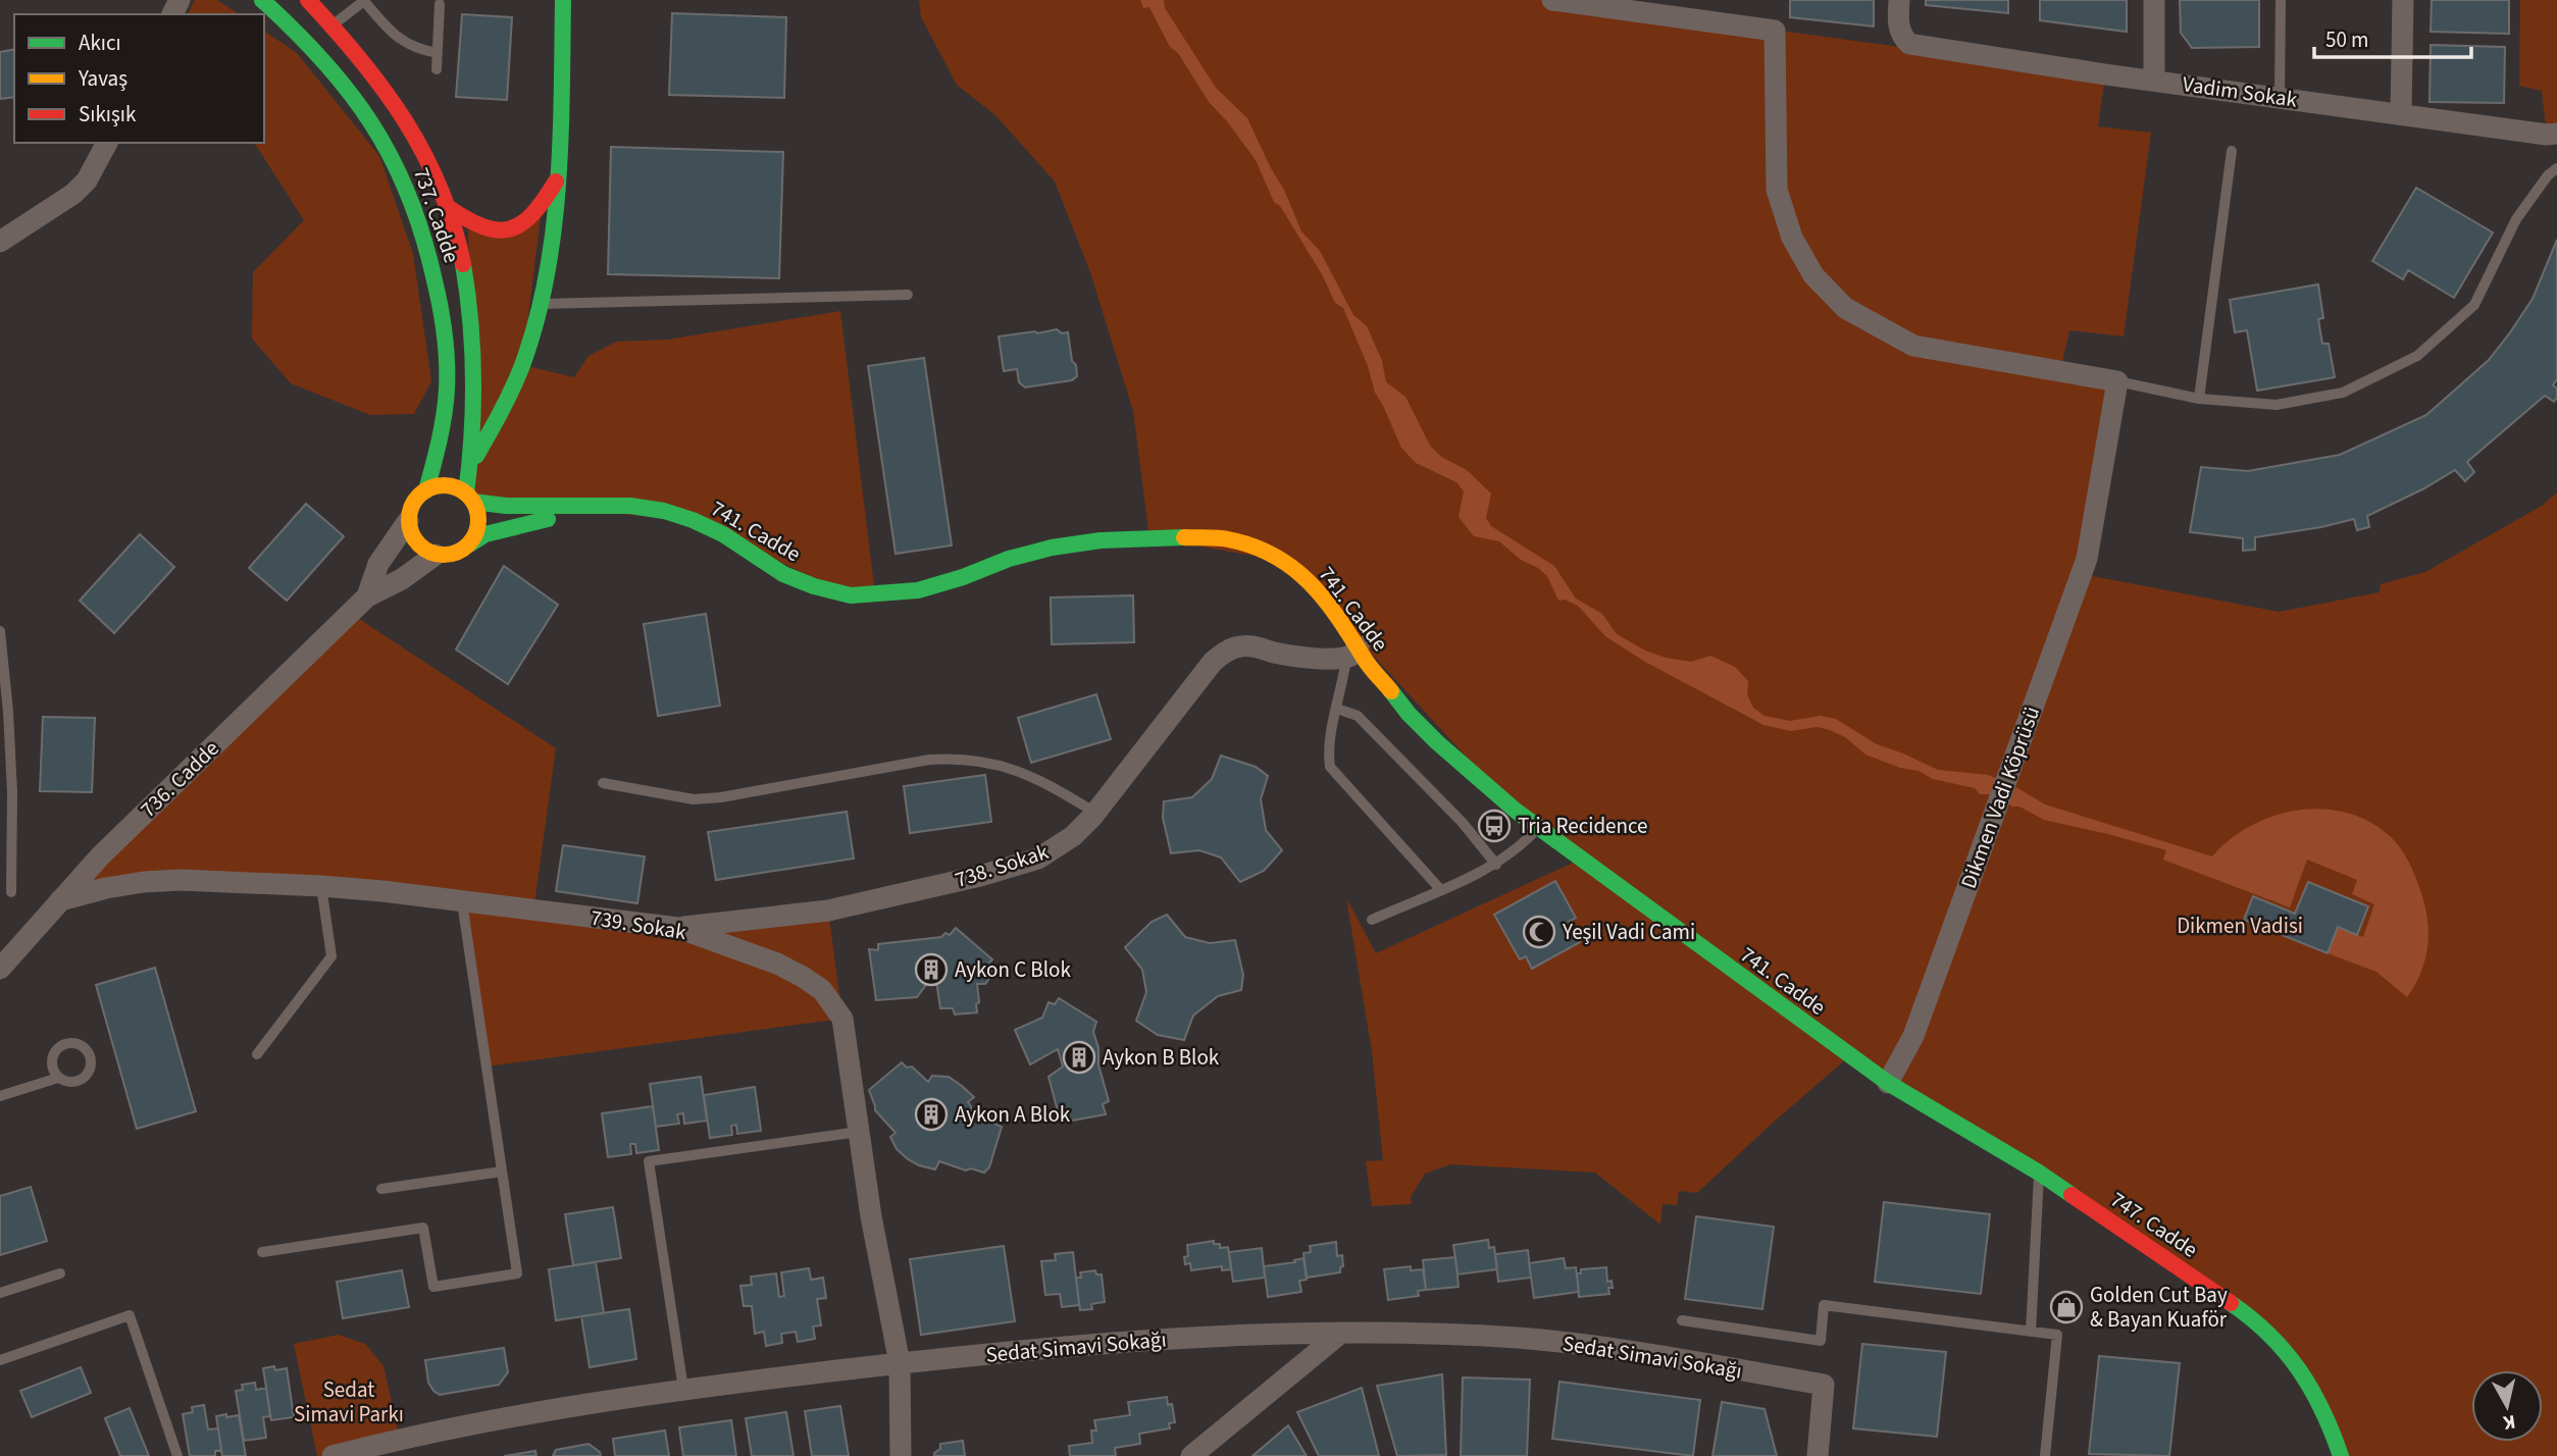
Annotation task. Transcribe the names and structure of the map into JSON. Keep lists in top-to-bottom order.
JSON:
{
  "streets": {
    "street": [
      "Vadim Sokak",
      "737. Cadde",
      "741. Cadde",
      "736. Cadde",
      "Dikmen Vadi Köprüsü",
      "738. Sokak",
      "739. Sokak",
      "747. Cadde",
      "Sedat Simavi Sokağı"
    ]
  },
  "crossings": [
    ["737. Cadde", "741. Cadde"],
    ["737. Cadde", "736. Cadde"],
    ["741. Cadde", "736. Cadde"],
    ["741. Cadde", "Dikmen Vadi Köprüsü"],
    ["741. Cadde", "738. Sokak"],
    ["741. Cadde", "747. Cadde"],
    ["736. Cadde", "739. Sokak"],
    ["Dikmen Vadi Köprüsü", "747. Cadde"],
    ["738. Sokak", "739. Sokak"],
    ["739. Sokak", "Sedat Simavi Sokağı"]
  ],
  "parks": ["Dikmen Vadisi", "Sedat Simavi Parkı"],
  "places": {
    "bus stop": ["Tria Recidence"],
    "mosque": ["Yeşil Vadi Cami"],
    "building": ["Aykon C Blok", "Aykon B Blok", "Aykon A Blok"],
    "shop": ["Golden Cut Bay & Bayan Kuaför"]
  },
  "legend": ["Akıcı", "Yavaş", "Sıkışık"],
  "scale_bar": "50 m",
  "north": "bottom"
}
